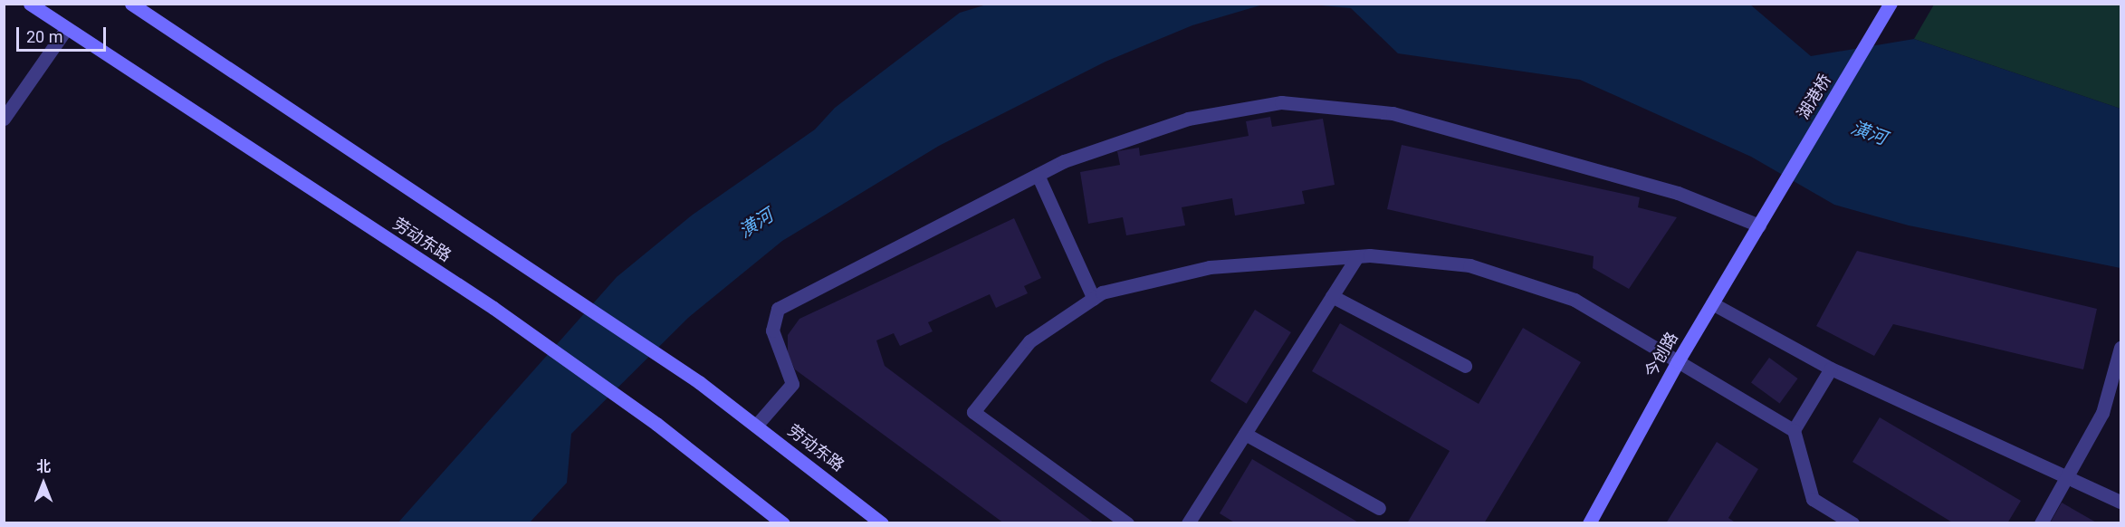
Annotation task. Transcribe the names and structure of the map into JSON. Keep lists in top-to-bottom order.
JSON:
{
  "streets": {
    "main road": ["湖港桥", "劳动东路", "今创路"]
  },
  "crossings": [
    ["湖港桥", "今创路"]
  ],
  "water": ["潢河"],
  "scale_bar": "20 m",
  "north": "top"
}
